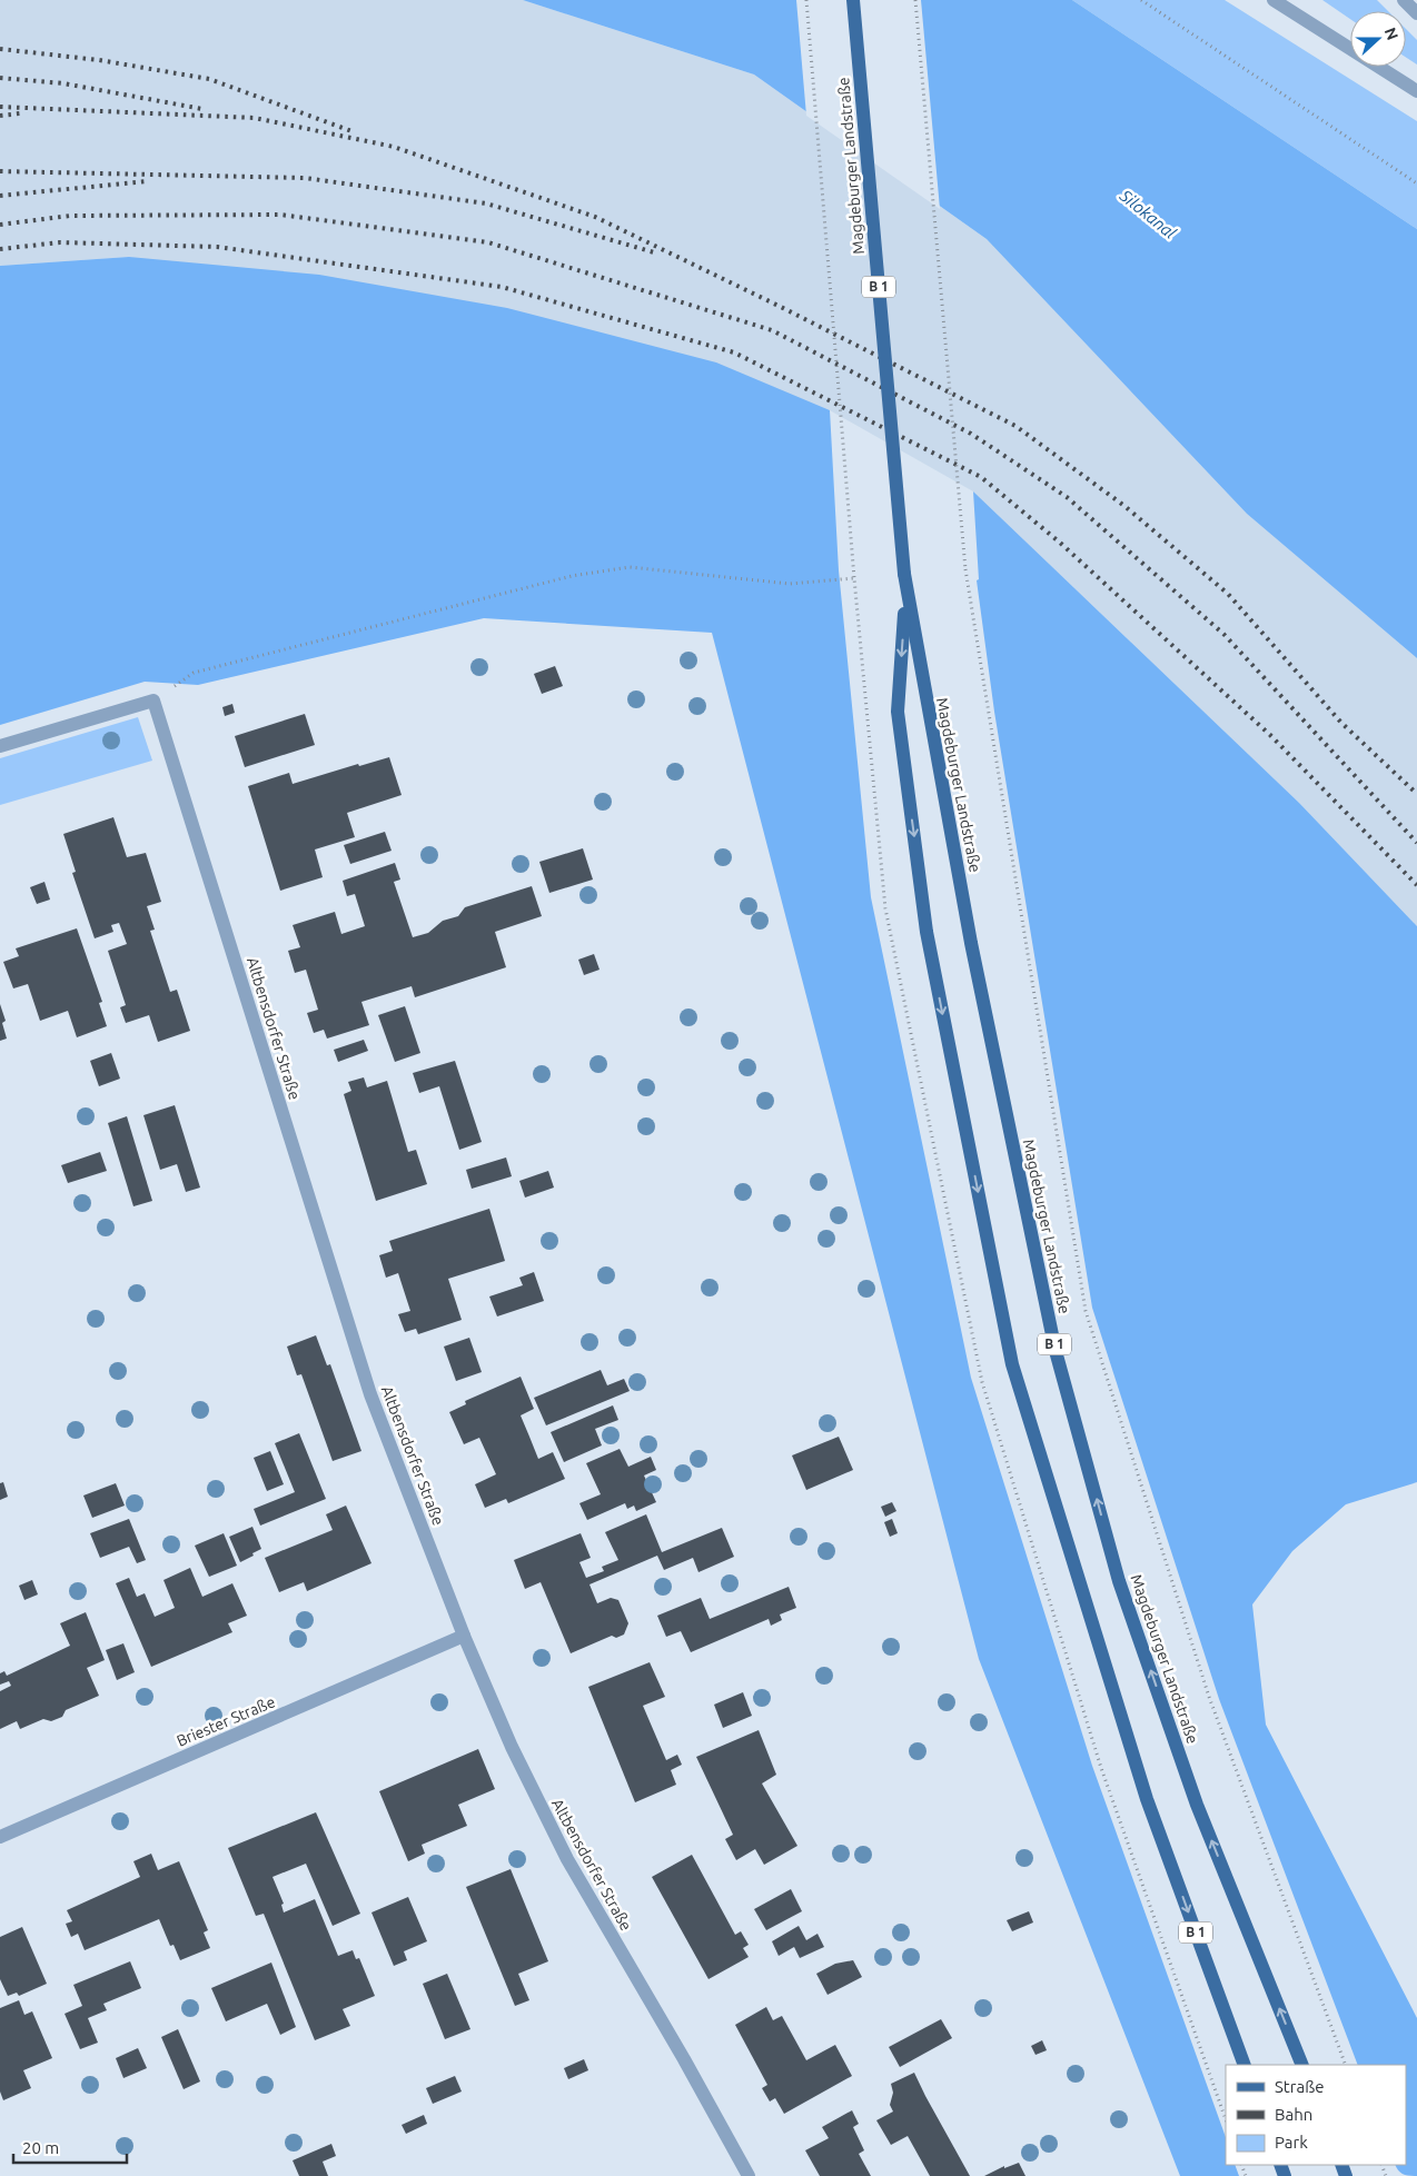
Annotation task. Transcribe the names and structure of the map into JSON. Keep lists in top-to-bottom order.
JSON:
{
  "streets": {
    "main road": ["Magdeburger Landstraße", "B 1"],
    "street": ["Altbensdorfer Straße", "Briester Straße"]
  },
  "crossings": [
    ["Altbensdorfer Straße", "Briester Straße"]
  ],
  "water": ["Silokanal"],
  "legend": ["Straße", "Bahn", "Park"],
  "scale_bar": "20 m",
  "north": "right"
}
